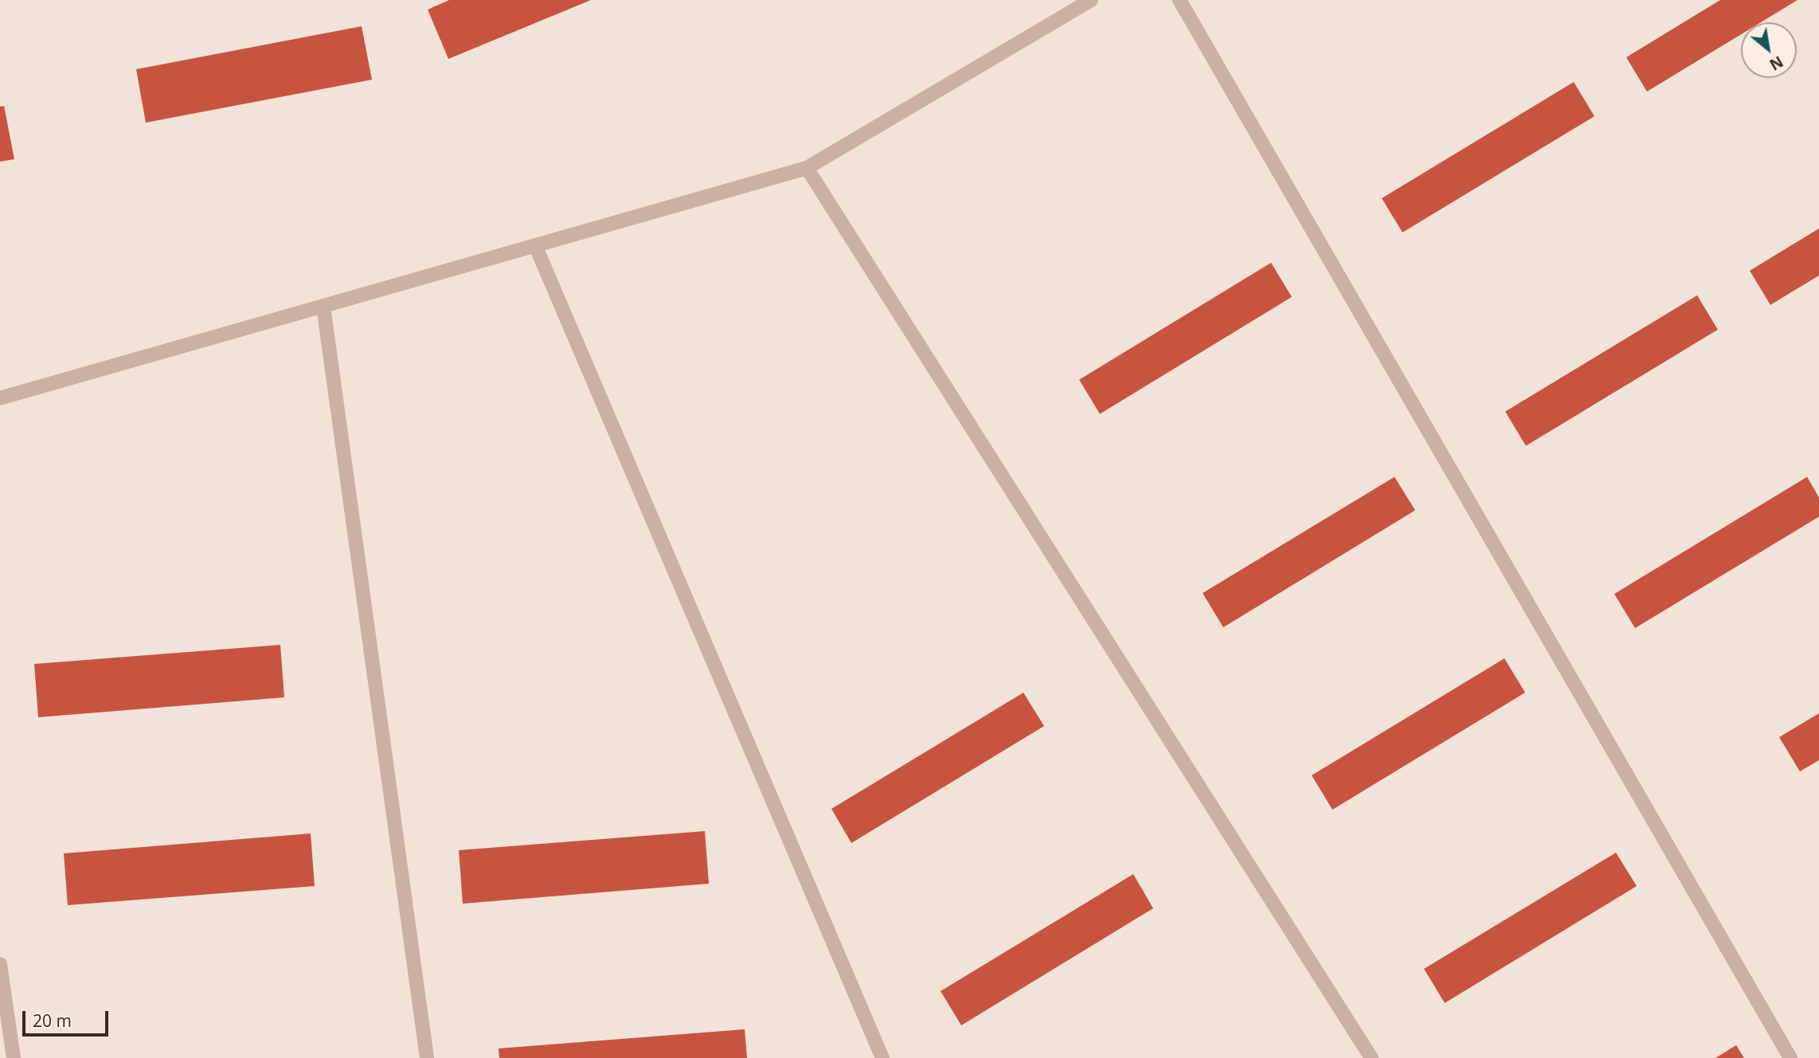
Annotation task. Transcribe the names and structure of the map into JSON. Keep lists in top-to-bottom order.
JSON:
{
  "scale_bar": "20 m",
  "north": "bottom right"
}
